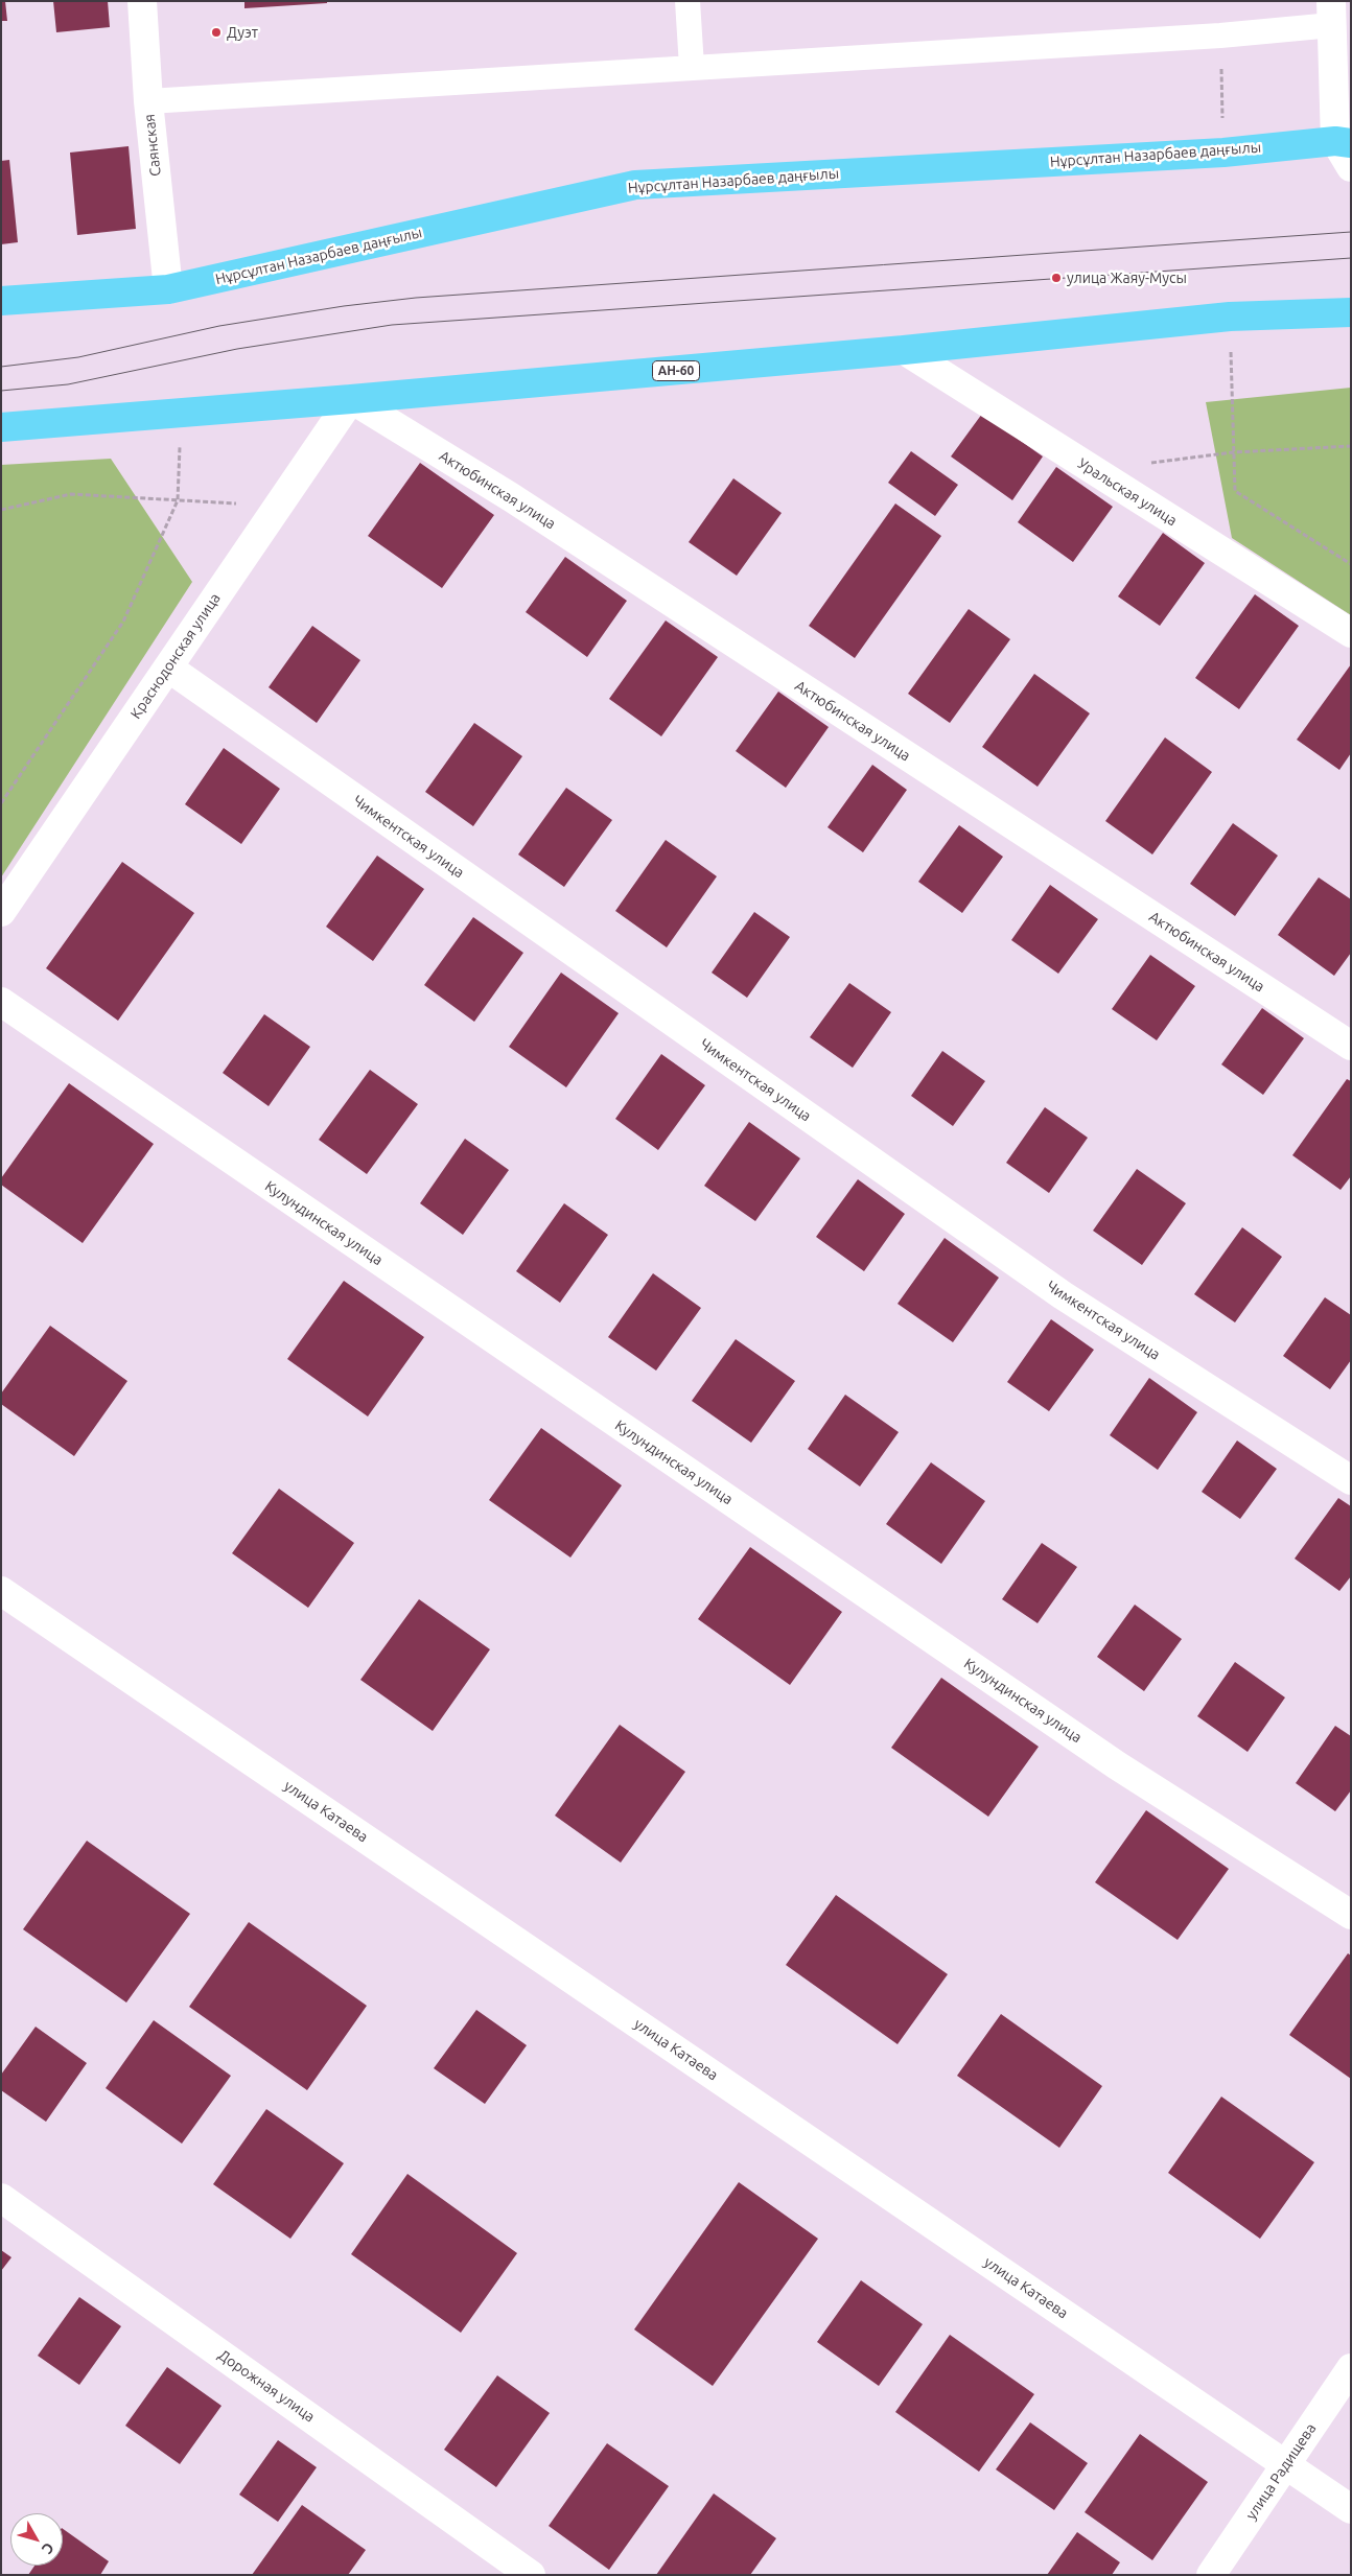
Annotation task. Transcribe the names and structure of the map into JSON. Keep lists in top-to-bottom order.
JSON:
{
  "streets": {
    "main road": ["Нұрсұлтан Назарбаев даңғылы", "АН-60"],
    "street": [
      "Саянская",
      "Актюбинская улица",
      "Уральская улица",
      "Краснодонская улица",
      "Чимкентская улица",
      "Кулундинская улица",
      "улица Катаева",
      "Дорожная улица",
      "улица Радищева"
    ]
  },
  "crossings": [
    ["Саянская", "Нұрсұлтан Назарбаев даңғылы"],
    ["АН-60", "Актюбинская улица"],
    ["АН-60", "Уральская улица"],
    ["АН-60", "Краснодонская улица"],
    ["Актюбинская улица", "Краснодонская улица"],
    ["Краснодонская улица", "Чимкентская улица"],
    ["улица Катаева", "улица Радищева"]
  ],
  "places": ["Дуэт", "улица Жаяу-Мусы"],
  "north": "bottom right"
}
